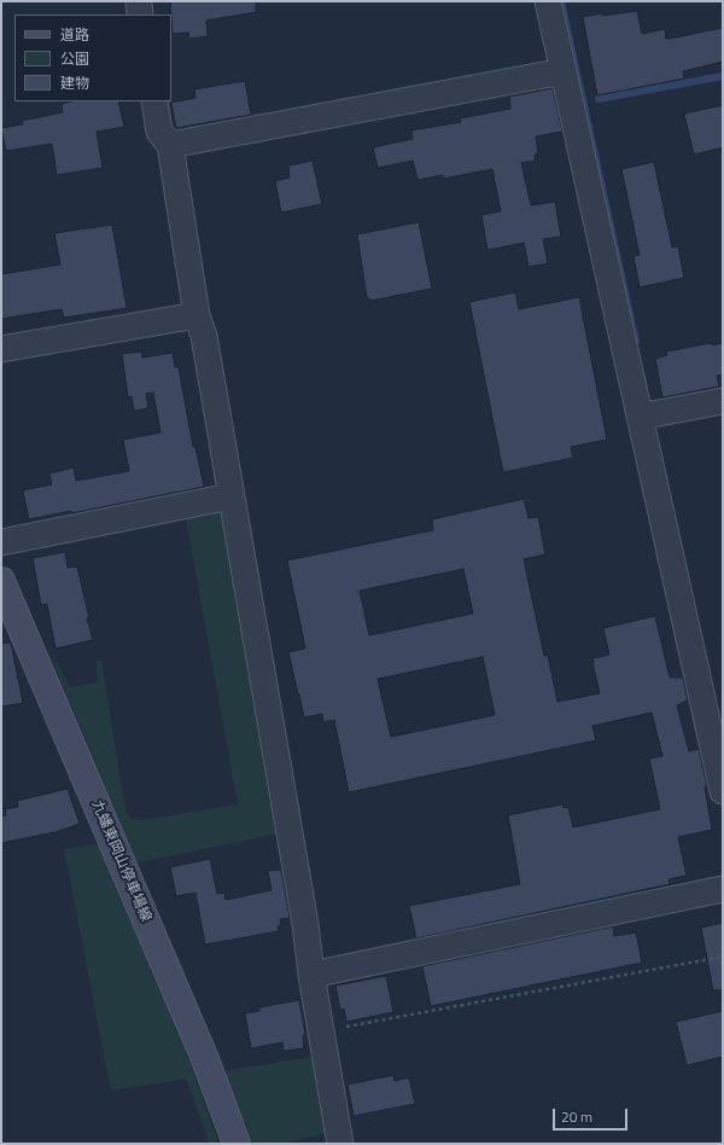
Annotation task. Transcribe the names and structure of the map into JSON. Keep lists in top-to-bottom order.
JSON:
{
  "streets": {
    "main road": ["九蟠東岡山停車場線"]
  },
  "legend": ["道路", "公園", "建物"],
  "scale_bar": "20 m"
}
